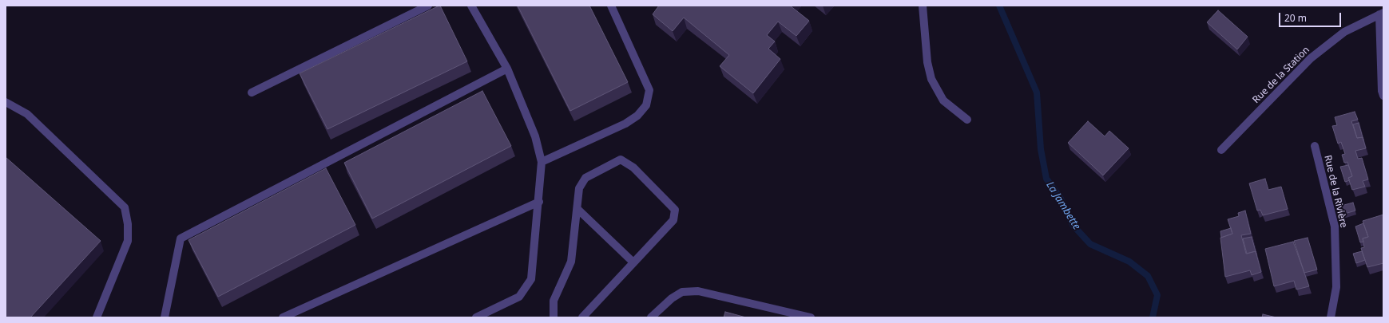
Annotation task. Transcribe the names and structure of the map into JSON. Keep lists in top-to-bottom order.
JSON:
{
  "streets": {
    "street": ["Rue de la Station", "Rue de la Rivière"]
  },
  "water": ["La Jambette"],
  "scale_bar": "20 m"
}
